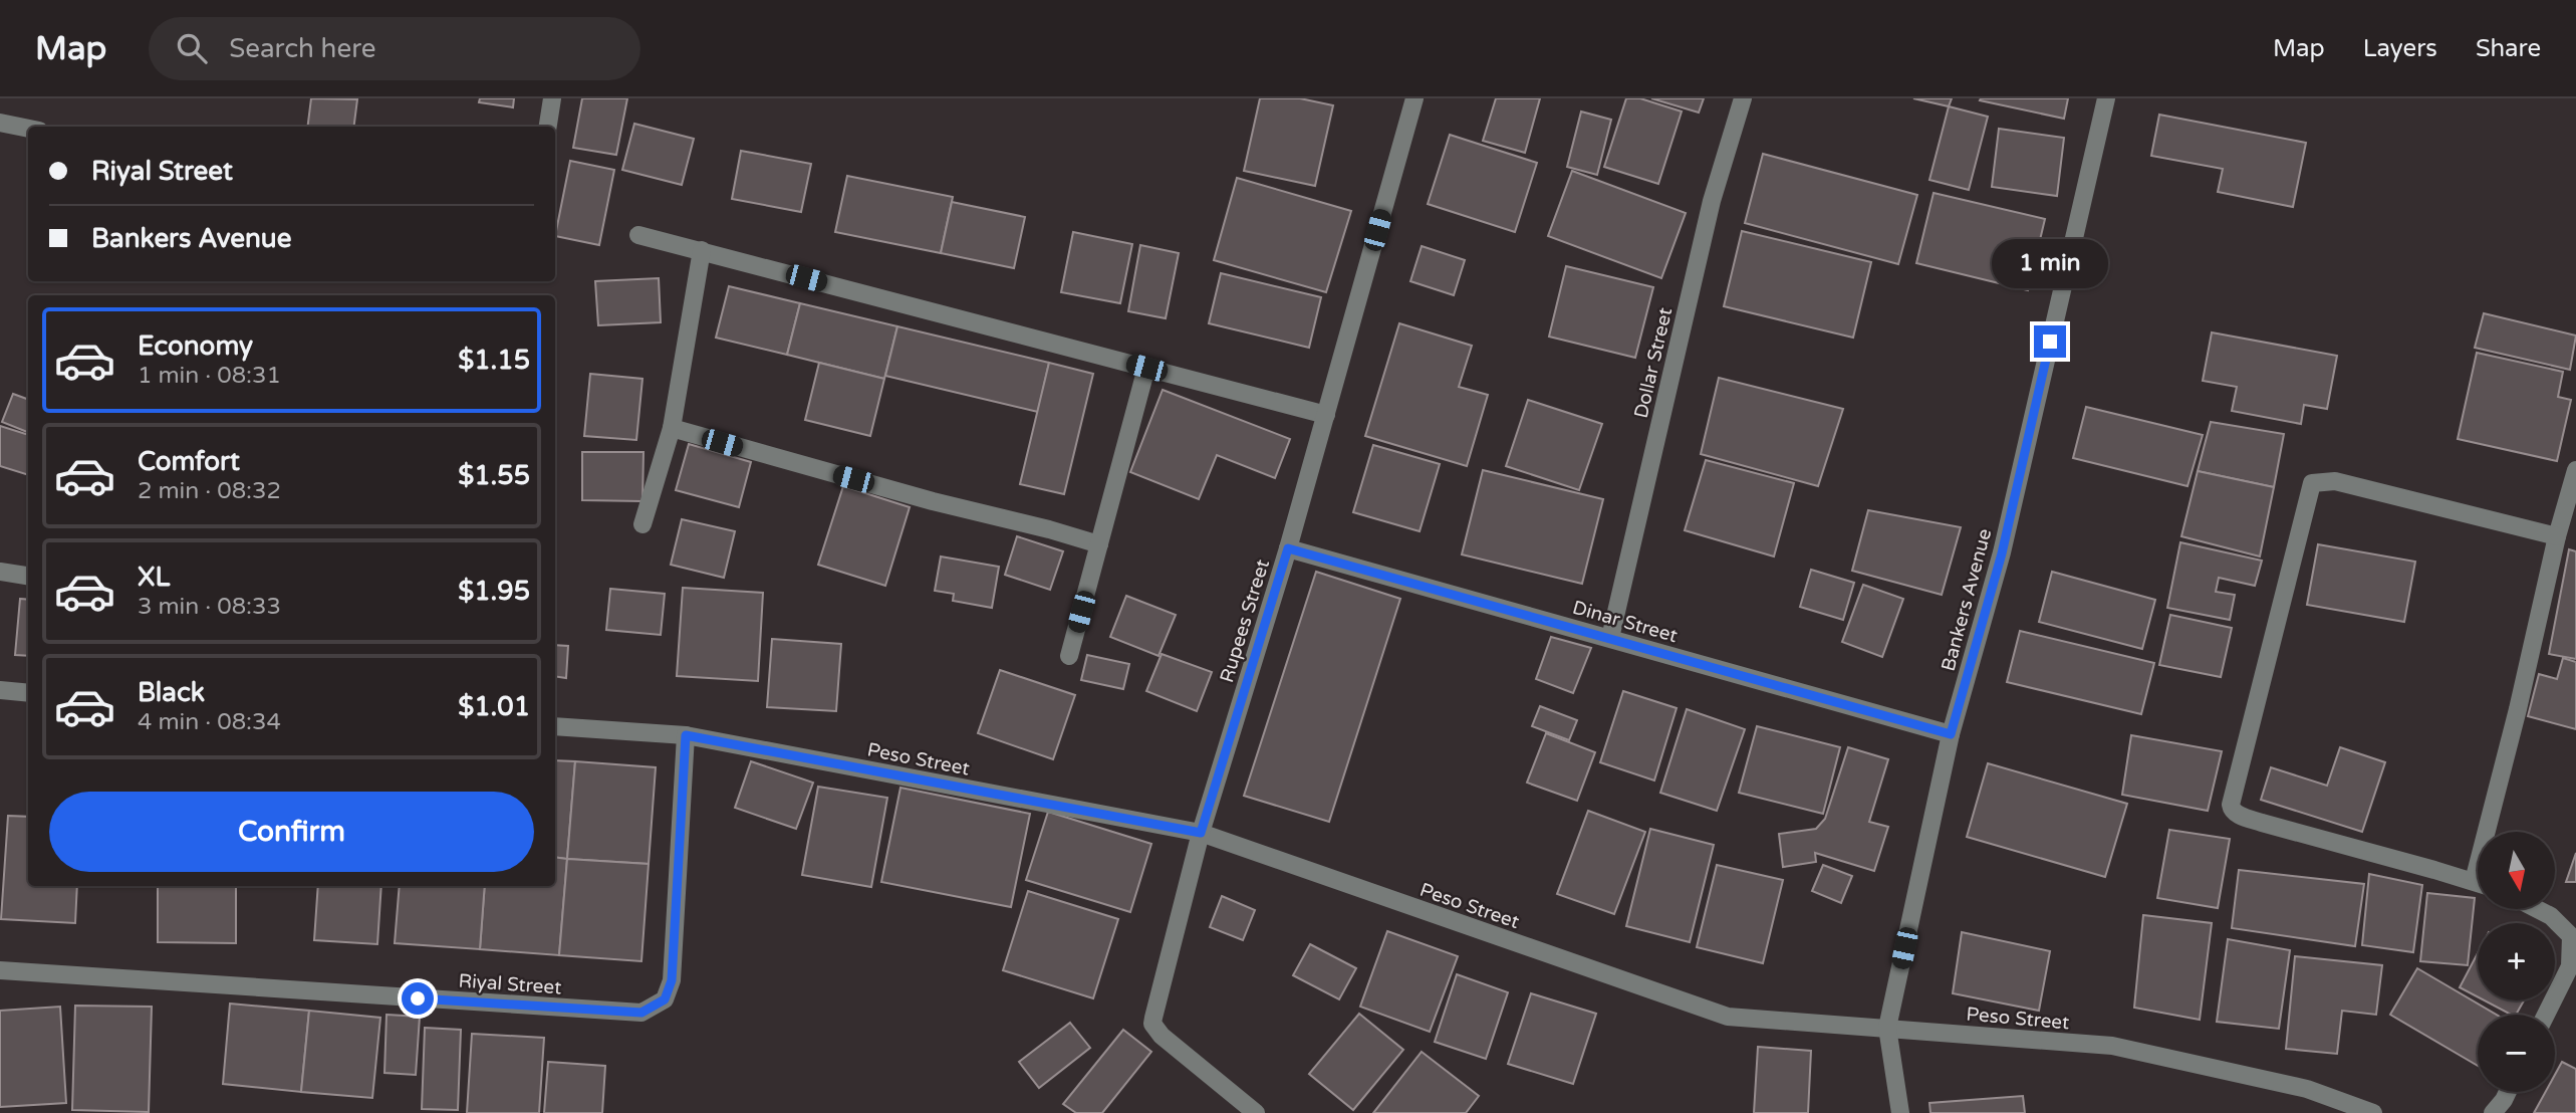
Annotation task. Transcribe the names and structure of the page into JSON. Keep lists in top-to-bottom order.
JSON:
{
  "streets": {
    "street": [
      "Dollar Street",
      "Bankers Avenue",
      "Rupees Street",
      "Dinar Street",
      "Peso Street",
      "Riyal Street"
    ]
  },
  "crossings": [
    ["Dollar Street", "Dinar Street"],
    ["Bankers Avenue", "Dinar Street"],
    ["Bankers Avenue", "Peso Street"],
    ["Rupees Street", "Dinar Street"],
    ["Rupees Street", "Peso Street"],
    ["Peso Street", "Riyal Street"]
  ],
  "north": "bottom",
  "page": {
    "header": "Map",
    "search": "Search here",
    "nav": ["Map", "Layers", "Share"],
    "banner": ["Riyal Street", "Bankers Avenue"],
    "bubble": "1 min",
    "list": [
      {
        "name": "Economy",
        "note": "1 min · 08:31",
        "value": "$1.15"
      },
      {
        "name": "Comfort",
        "note": "2 min · 08:32",
        "value": "$1.55"
      },
      {
        "name": "XL",
        "note": "3 min · 08:33",
        "value": "$1.95"
      },
      {
        "name": "Black",
        "note": "4 min · 08:34",
        "value": "$1.01"
      }
    ],
    "buttons": "Confirm",
    "map_buttons": ["+", "−"]
  }
}
